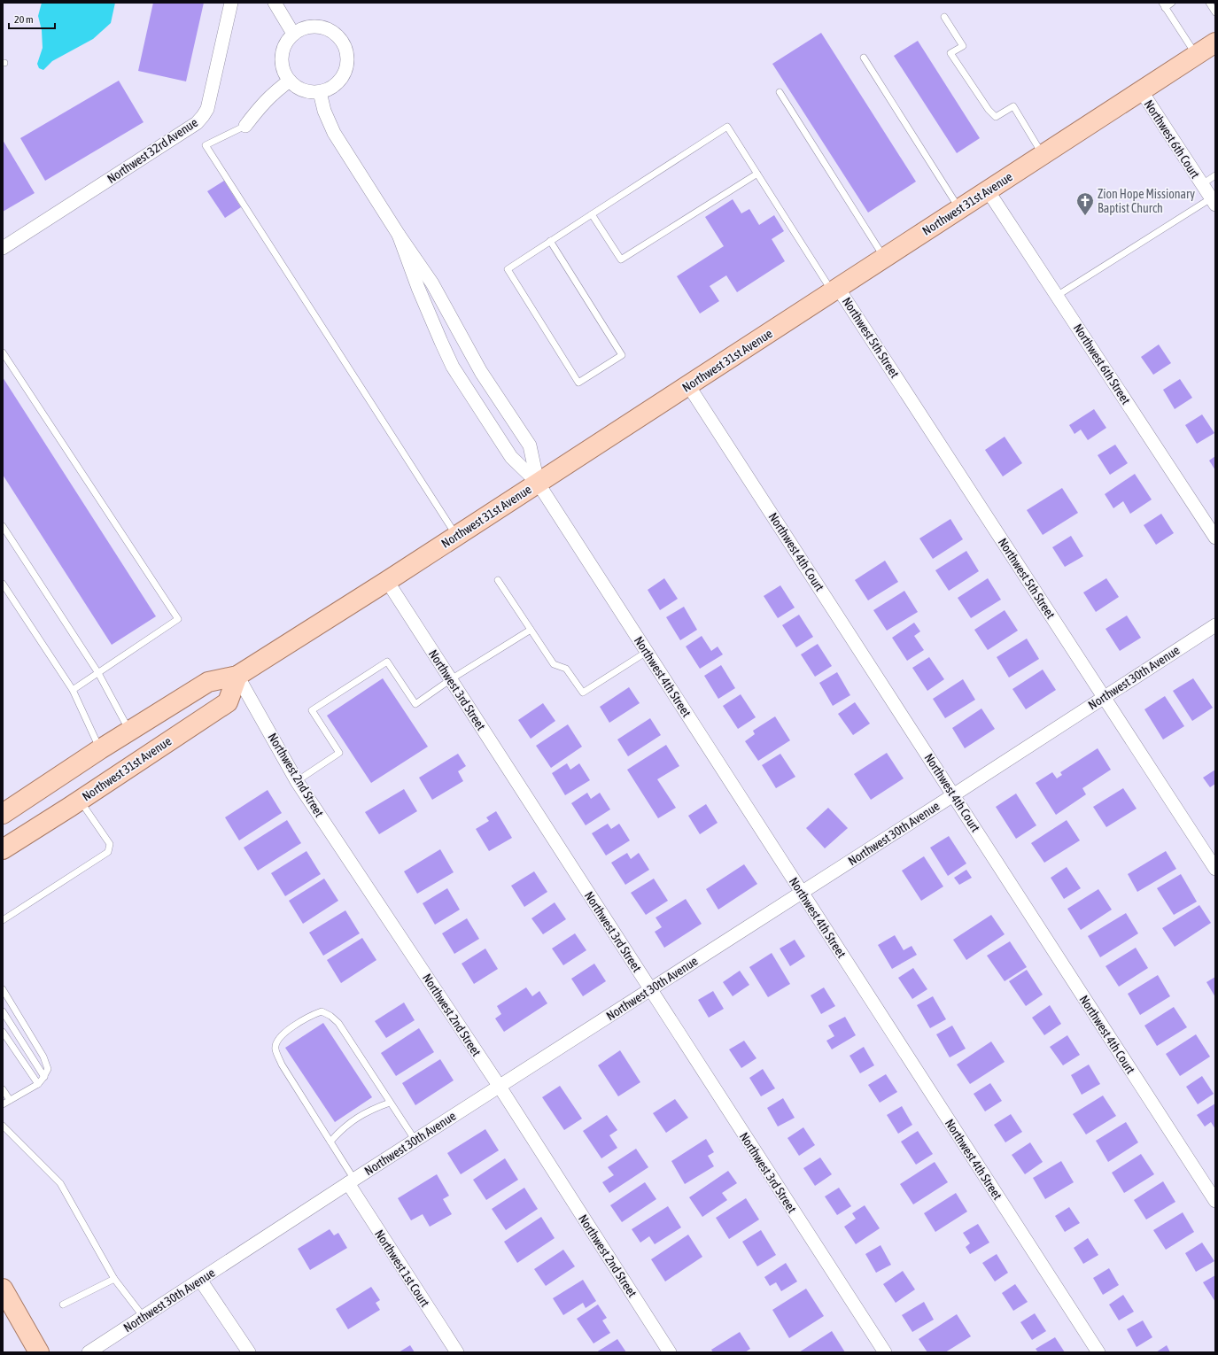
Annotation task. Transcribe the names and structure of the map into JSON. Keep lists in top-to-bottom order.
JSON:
{
  "streets": {
    "main road": ["Northwest 31st Avenue"],
    "street": [
      "Northwest 6th Court",
      "Northwest 32rd Avenue",
      "Northwest 5th Street",
      "Northwest 6th Street",
      "Northwest 4th Court",
      "Northwest 4th Street",
      "Northwest 30th Avenue",
      "Northwest 3rd Street",
      "Northwest 2nd Street",
      "Northwest 1st Court"
    ]
  },
  "crossings": [
    ["Northwest 6th Court", "Northwest 31st Avenue"],
    ["Northwest 31st Avenue", "Northwest 5th Street"],
    ["Northwest 31st Avenue", "Northwest 6th Street"],
    ["Northwest 31st Avenue", "Northwest 4th Court"],
    ["Northwest 31st Avenue", "Northwest 4th Street"],
    ["Northwest 31st Avenue", "Northwest 3rd Street"],
    ["Northwest 31st Avenue", "Northwest 2nd Street"],
    ["Northwest 5th Street", "Northwest 30th Avenue"],
    ["Northwest 4th Court", "Northwest 30th Avenue"],
    ["Northwest 4th Street", "Northwest 30th Avenue"],
    ["Northwest 30th Avenue", "Northwest 3rd Street"],
    ["Northwest 30th Avenue", "Northwest 2nd Street"],
    ["Northwest 30th Avenue", "Northwest 1st Court"]
  ],
  "places": {
    "church": ["Zion Hope Missionary Baptist Church"]
  },
  "scale_bar": "20 m"
}
